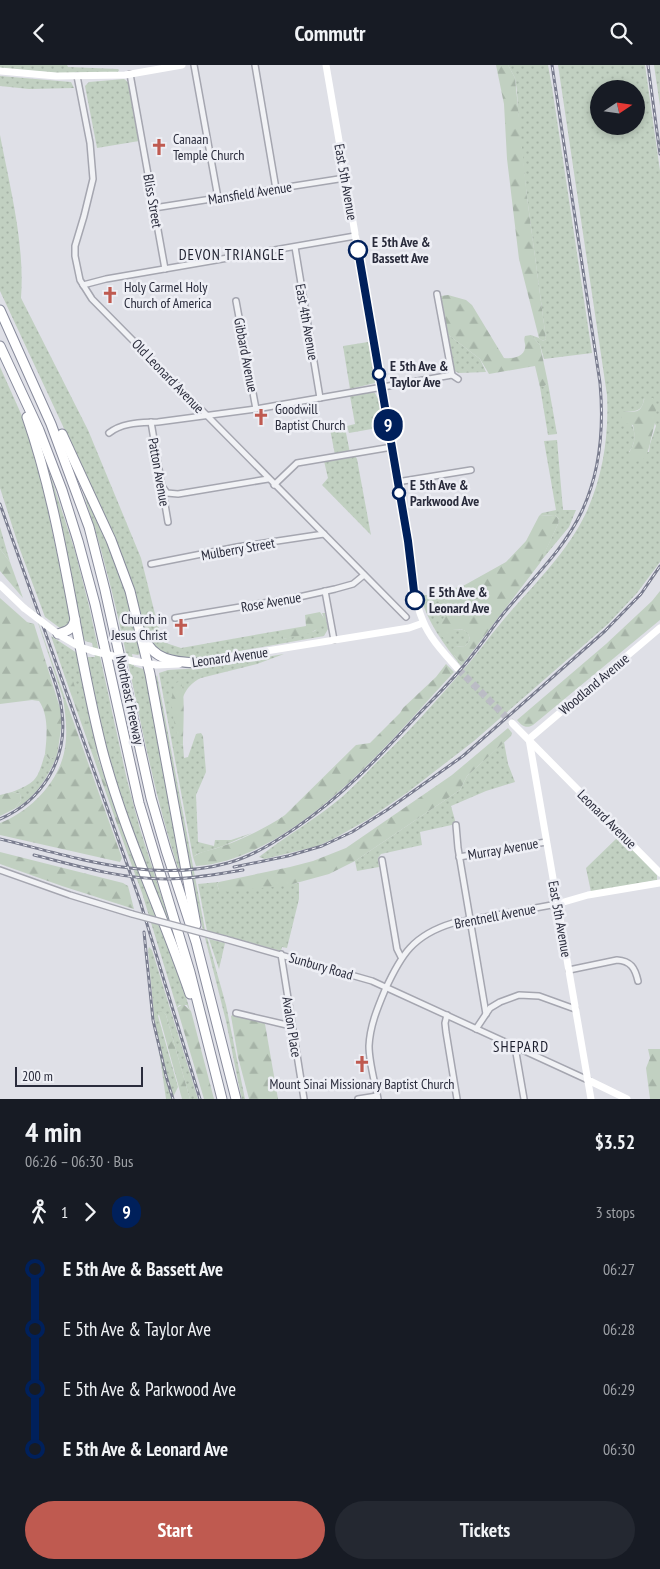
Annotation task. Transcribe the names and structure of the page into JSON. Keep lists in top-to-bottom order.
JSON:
{
  "streets": {
    "highway": ["Northeast Freeway"],
    "main road": [
      "East 5th Avenue",
      "Leonard Avenue",
      "Woodland Avenue",
      "Brentnell Avenue",
      "Sunbury Road"
    ],
    "street": [
      "Mansfield Avenue",
      "Bliss Street",
      "East 4th Avenue",
      "Gibbard Avenue",
      "Old Leonard Avenue",
      "Patton Avenue",
      "Mulberry Street",
      "Rose Avenue",
      "Murray Avenue",
      "Avalon Place"
    ]
  },
  "crossings": [
    ["East 5th Avenue", "Mansfield Avenue"],
    ["East 5th Avenue", "Leonard Avenue"],
    ["East 5th Avenue", "Woodland Avenue"],
    ["East 5th Avenue", "Murray Avenue"],
    ["East 5th Avenue", "Brentnell Avenue"],
    ["East 5th Avenue", "Sunbury Road"],
    ["Mansfield Avenue", "Bliss Street"],
    ["Old Leonard Avenue", "Mulberry Street"],
    ["Old Leonard Avenue", "Rose Avenue"],
    ["Leonard Avenue", "Woodland Avenue"],
    ["Brentnell Avenue", "Sunbury Road"],
    ["Sunbury Road", "Avalon Place"]
  ],
  "districts": ["DEVON TRIANGLE", "SHEPARD"],
  "places": {
    "church": [
      "Canaan Temple Church",
      "Holy Carmel Holy Church of America",
      "Goodwill Baptist Church",
      "Church in Jesus Christ",
      "Mount Sinai Missionary Baptist Church"
    ],
    "other": [
      "E 5th Ave & Bassett Ave",
      "E 5th Ave & Taylor Ave",
      "E 5th Ave & Parkwood Ave",
      "E 5th Ave & Leonard Ave"
    ]
  },
  "lines": ["bus line 9"],
  "scale_bar": "200 m",
  "north": "right",
  "page": {
    "header": "Commutr",
    "on_map": "9",
    "scale": "200 m",
    "heading": ["4 min", "06:26 – 06:30 · Bus", "$3.52"],
    "legs": ["1", "9", "3 stops"],
    "list": [
      {
        "name": "E 5th Ave & Bassett Ave",
        "value": "06:27"
      },
      {
        "name": "E 5th Ave & Taylor Ave",
        "value": "06:28"
      },
      {
        "name": "E 5th Ave & Parkwood Ave",
        "value": "06:29"
      },
      {
        "name": "E 5th Ave & Leonard Ave",
        "value": "06:30"
      }
    ],
    "buttons": ["Start", "Tickets"]
  }
}
